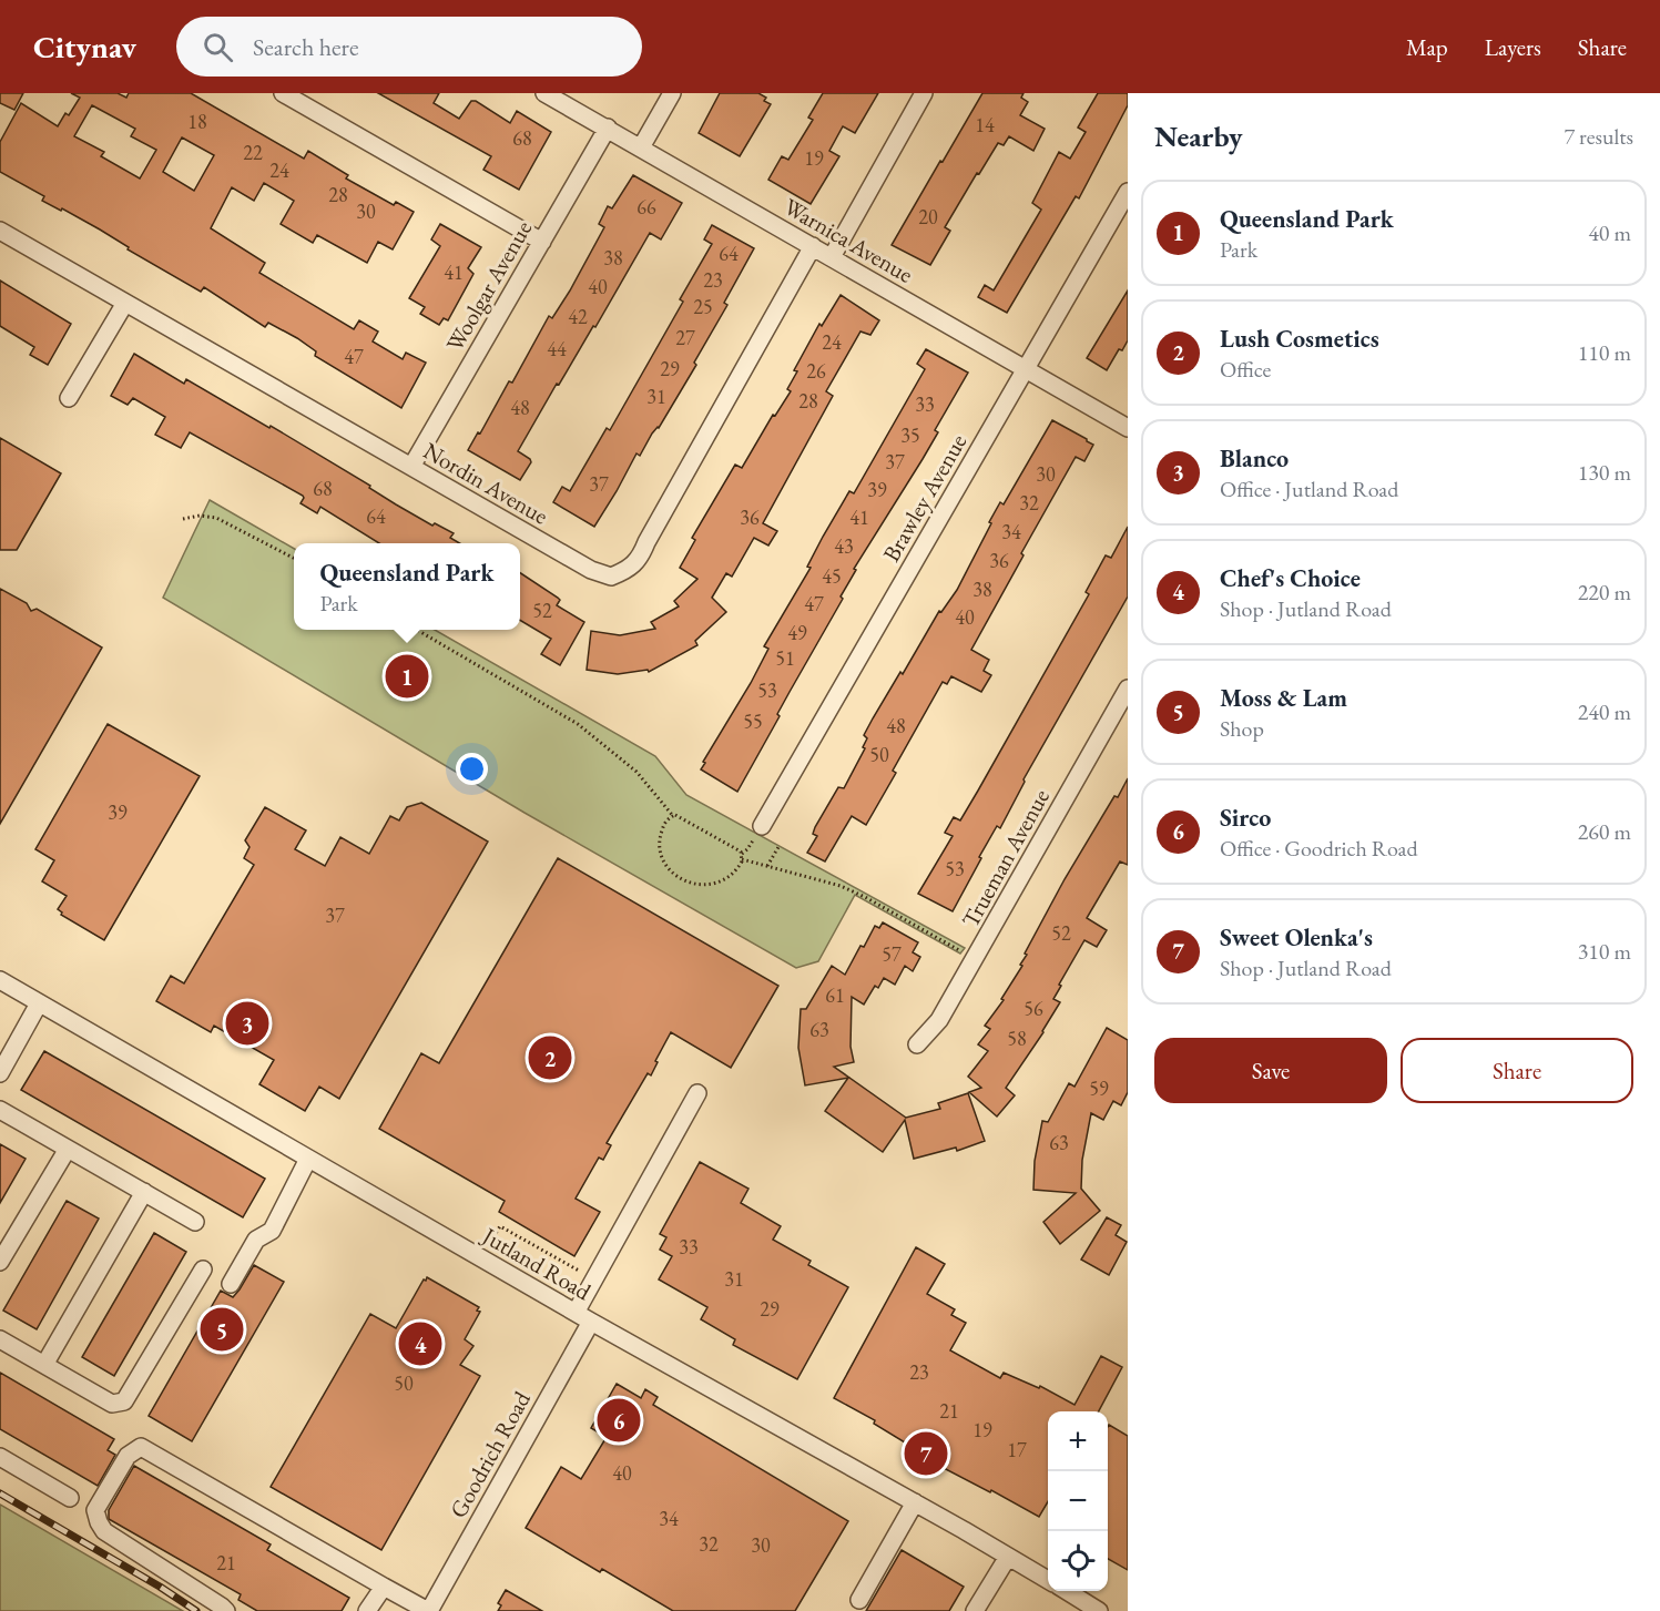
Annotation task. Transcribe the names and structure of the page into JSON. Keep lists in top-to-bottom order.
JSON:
{
  "streets": {
    "street": [
      "Warnica Avenue",
      "Woolgar Avenue",
      "Nordin Avenue",
      "Brawley Avenue",
      "Trueman Avenue",
      "Jutland Road",
      "Goodrich Road"
    ]
  },
  "crossings": [
    ["Warnica Avenue", "Woolgar Avenue"],
    ["Warnica Avenue", "Nordin Avenue"],
    ["Warnica Avenue", "Brawley Avenue"],
    ["Woolgar Avenue", "Nordin Avenue"],
    ["Jutland Road", "Goodrich Road"]
  ],
  "house_numbers": [
    "18",
    "14",
    "68",
    "22",
    "19",
    "24",
    "28",
    "66",
    "30",
    "20",
    "64",
    "38",
    "41",
    "23",
    "40",
    "25",
    "42",
    "27",
    "24",
    "44",
    "47",
    "29",
    "26",
    "31",
    "28",
    "33",
    "48",
    "35",
    "37",
    "30",
    "37",
    "68",
    "39",
    "32",
    "64",
    "36",
    "41",
    "34",
    "43",
    "36",
    "45",
    "38",
    "47",
    "52",
    "40",
    "49",
    "51",
    "53",
    "55",
    "48",
    "50",
    "39",
    "53",
    "37",
    "52",
    "57",
    "61",
    "56",
    "63",
    "58",
    "59",
    "63",
    "33",
    "31",
    "29",
    "23",
    "50",
    "21",
    "19",
    "17",
    "40",
    "34",
    "32",
    "30",
    "21"
  ],
  "page": {
    "header": "Citynav",
    "search": "Search here",
    "nav": ["Map", "Layers", "Share"],
    "heading": ["Nearby", "7 results"],
    "list": [
      {
        "mark": "1",
        "name": "Queensland Park",
        "note": "Park",
        "value": "40 m"
      },
      {
        "mark": "2",
        "name": "Lush Cosmetics",
        "note": "Office",
        "value": "110 m"
      },
      {
        "mark": "3",
        "name": "Blanco",
        "note": "Office · Jutland Road",
        "value": "130 m"
      },
      {
        "mark": "4",
        "name": "Chef's Choice",
        "note": "Shop · Jutland Road",
        "value": "220 m"
      },
      {
        "mark": "5",
        "name": "Moss & Lam",
        "note": "Shop",
        "value": "240 m"
      },
      {
        "mark": "6",
        "name": "Sirco",
        "note": "Office · Goodrich Road",
        "value": "260 m"
      },
      {
        "mark": "7",
        "name": "Sweet Olenka's",
        "note": "Shop · Jutland Road",
        "value": "310 m"
      }
    ],
    "popup": ["Queensland Park", "Park"],
    "pins": [
      "1",
      "3",
      "2",
      "5",
      "4",
      "6",
      "7"
    ],
    "buttons": ["Save", "Share"],
    "map_buttons": ["+", "−"]
  }
}
